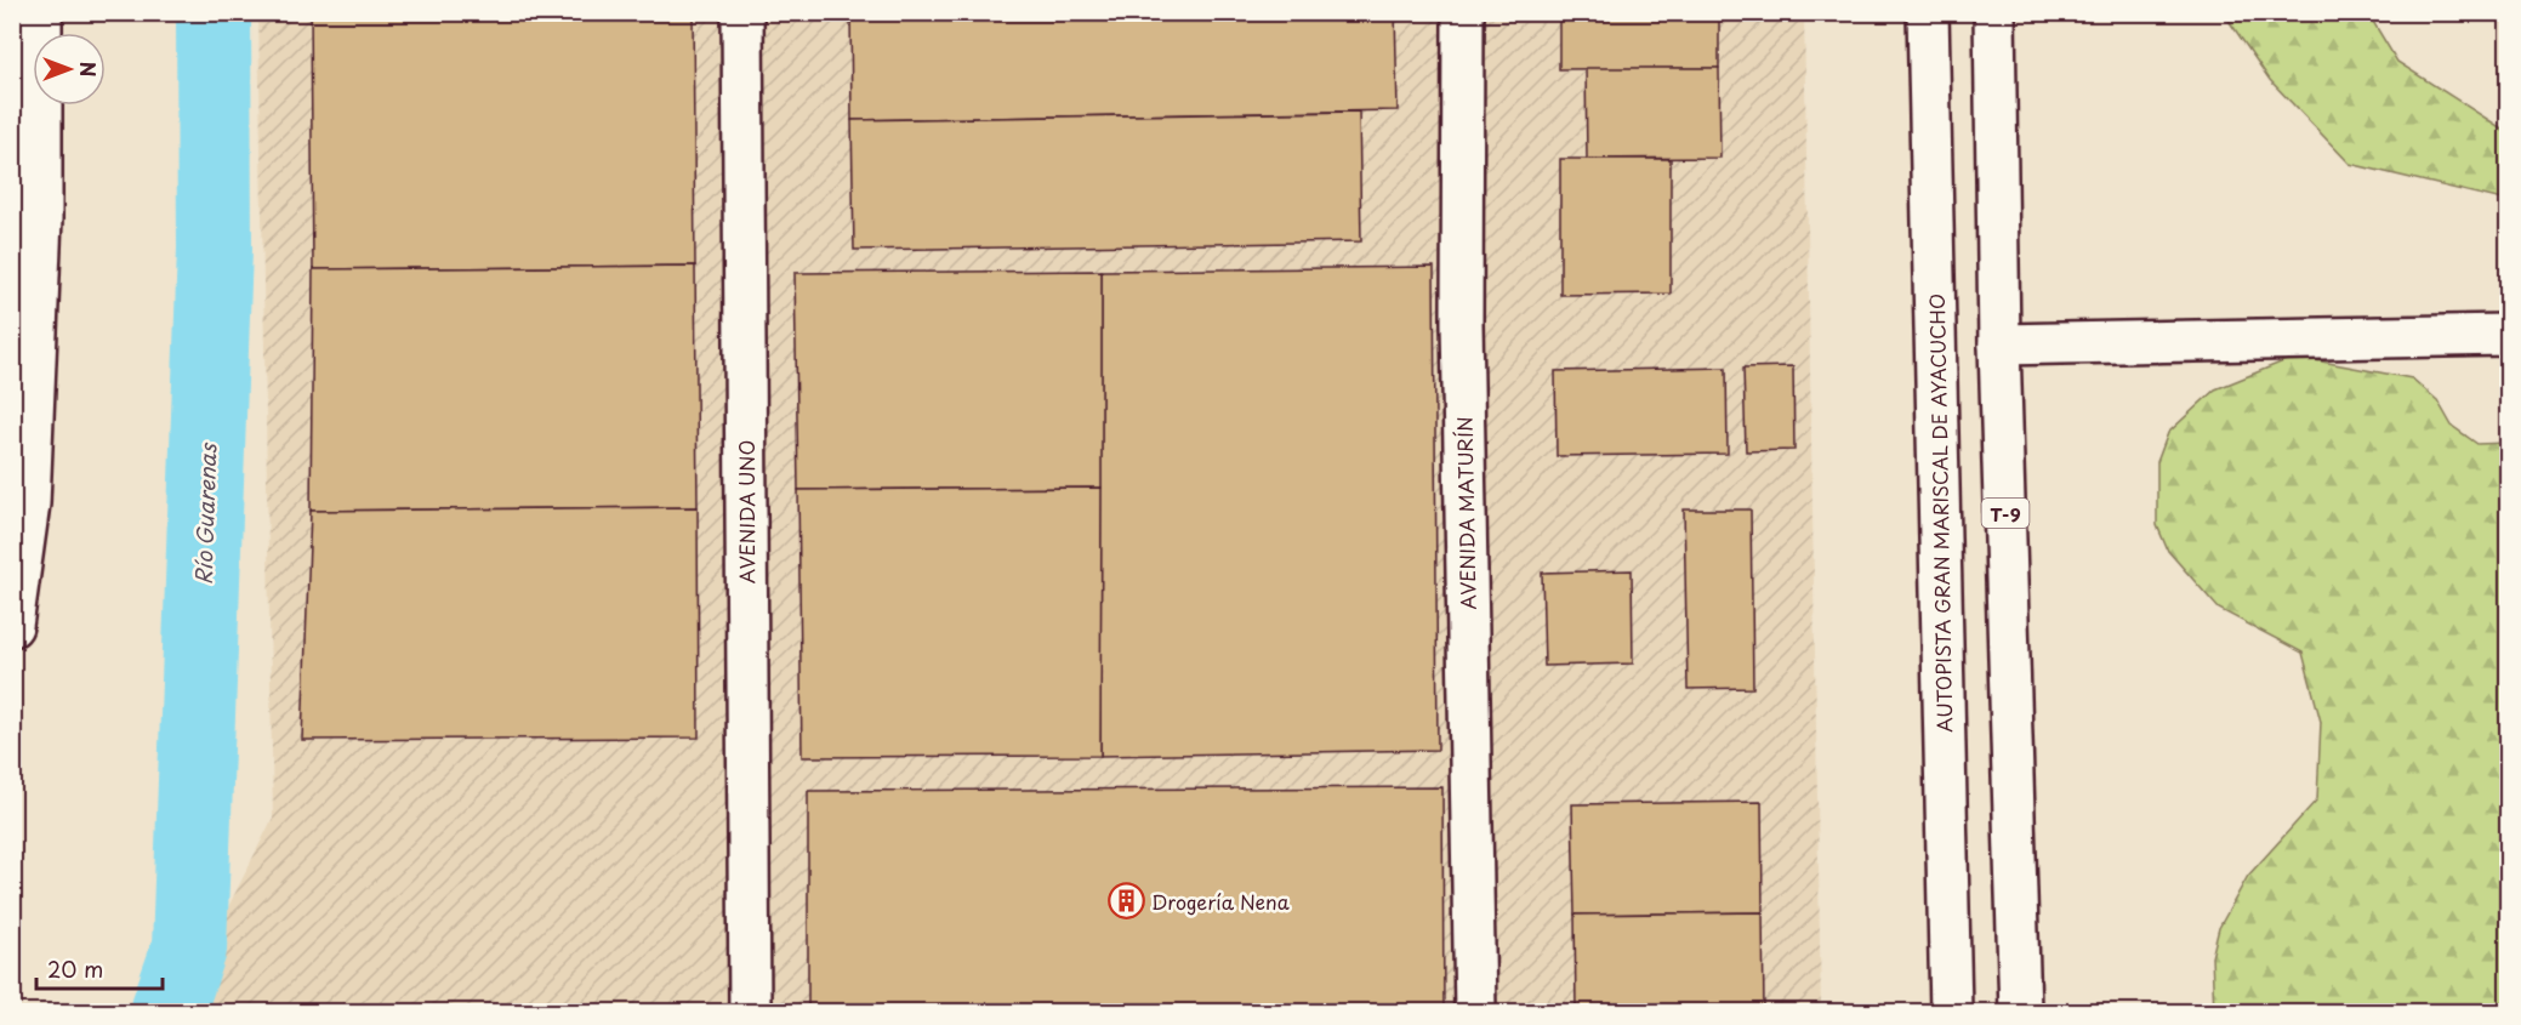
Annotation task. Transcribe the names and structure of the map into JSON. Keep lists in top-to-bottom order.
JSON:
{
  "streets": {
    "main road": [
      "AVENIDA UNO",
      "AVENIDA MATURÍN",
      "AUTOPISTA GRAN MARISCAL DE AYACUCHO",
      "T-9"
    ]
  },
  "water": ["Río Guarenas"],
  "places": {
    "building": ["Drogería Nena"]
  },
  "scale_bar": "20 m",
  "north": "right"
}
